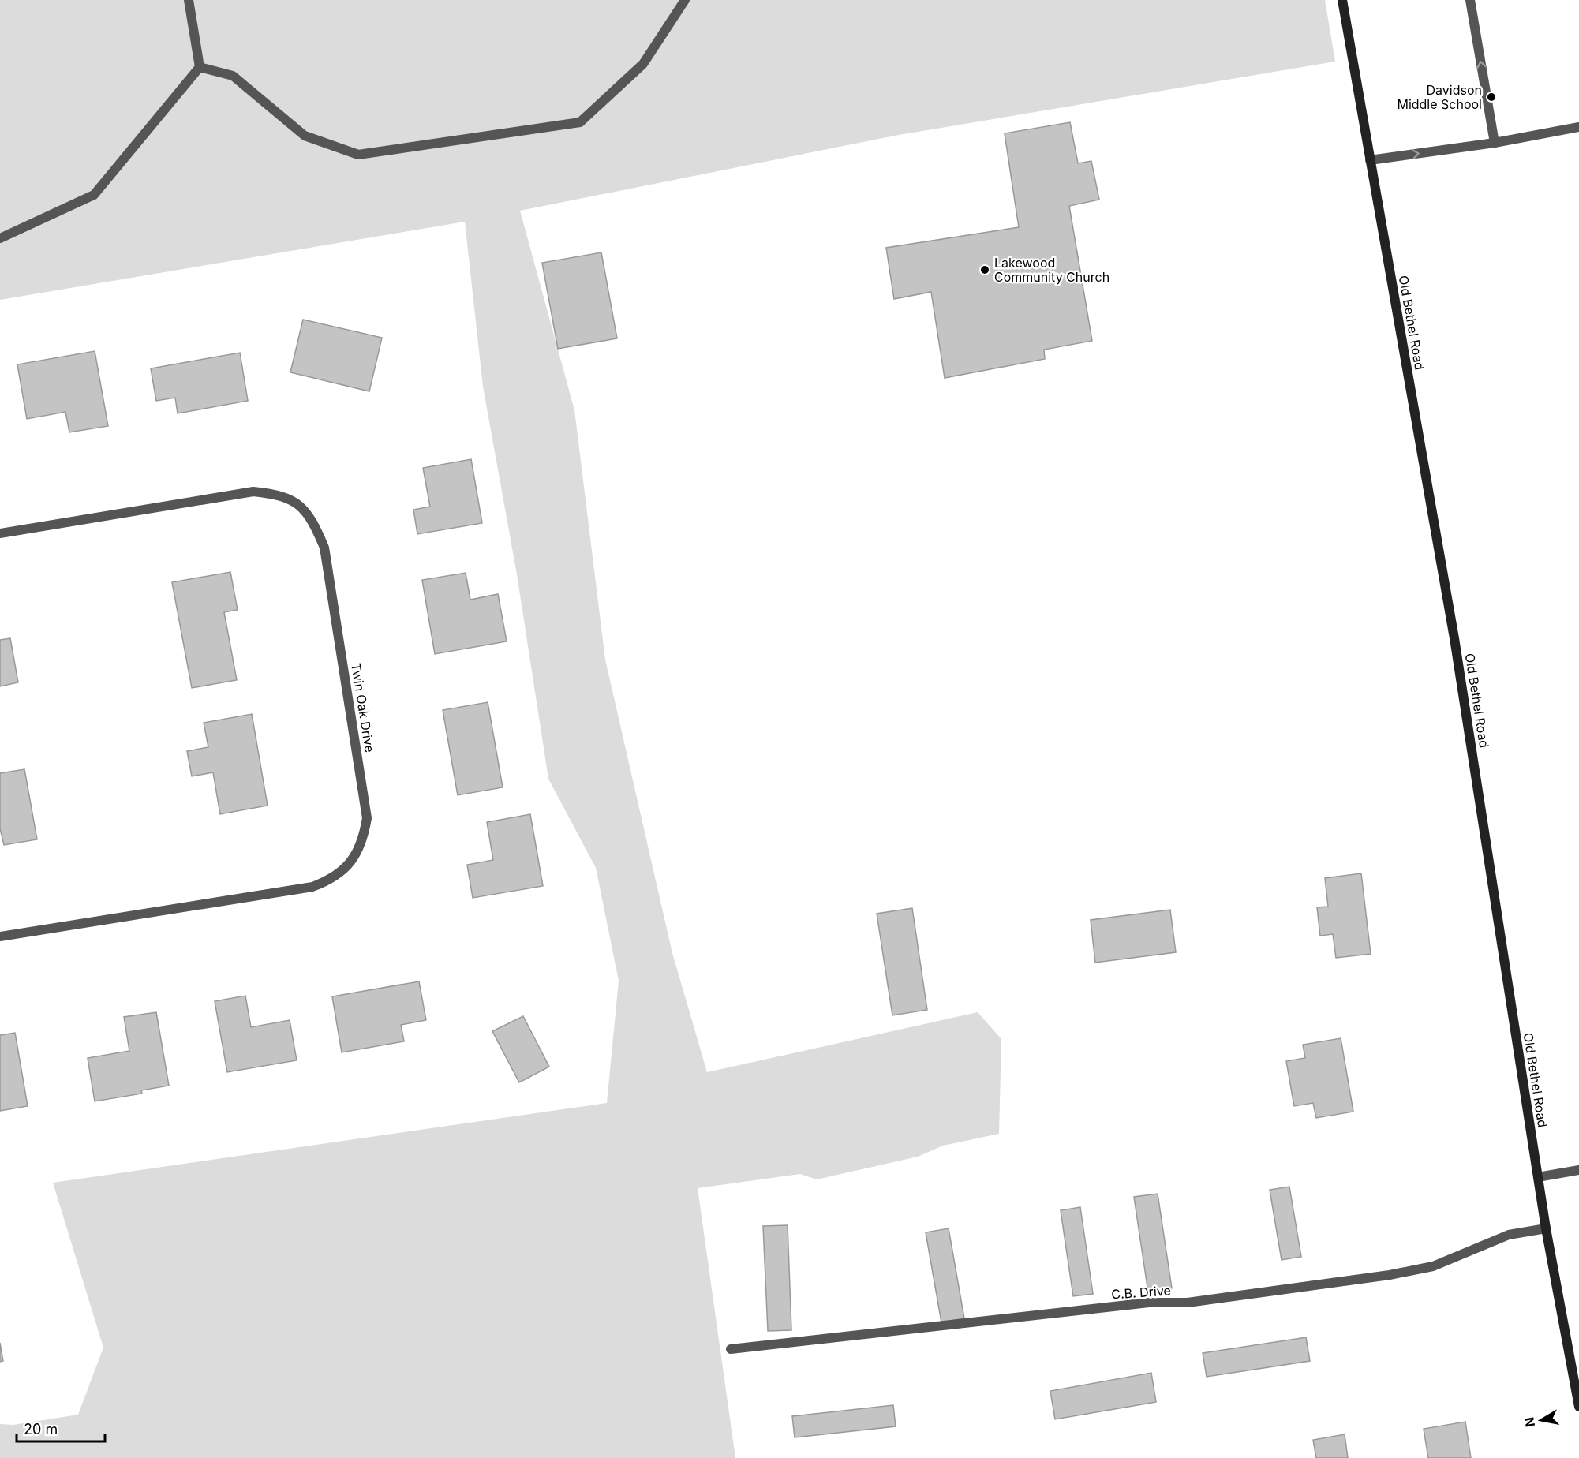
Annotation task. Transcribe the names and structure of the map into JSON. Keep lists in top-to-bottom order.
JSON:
{
  "streets": {
    "street": ["Old Bethel Road", "Twin Oak Drive", "C.B. Drive"]
  },
  "crossings": [
    ["Old Bethel Road", "C.B. Drive"]
  ],
  "places": ["Davidson Middle School", "Lakewood Community Church"],
  "scale_bar": "20 m",
  "north": "left"
}
